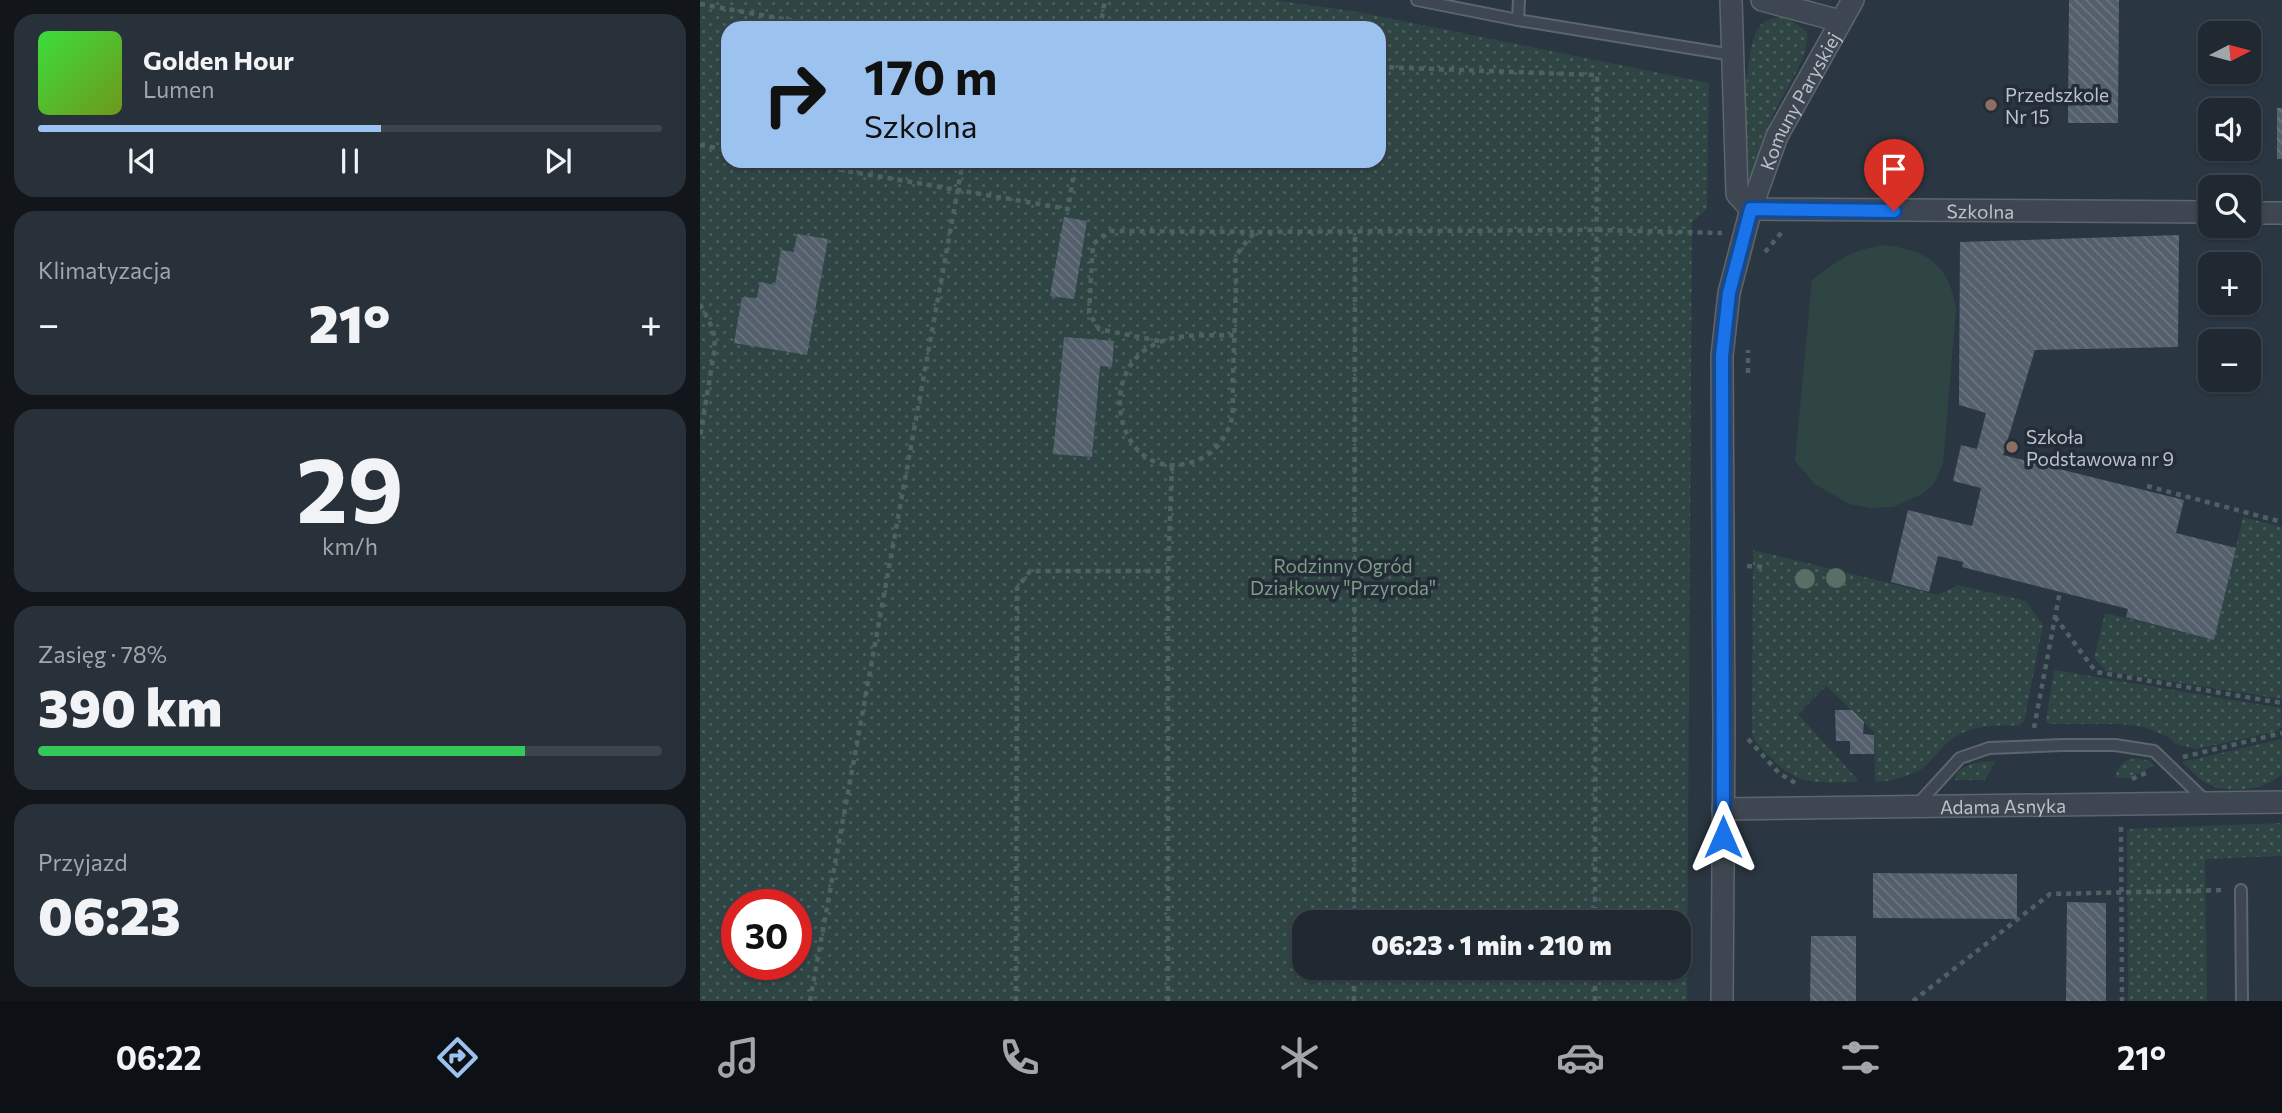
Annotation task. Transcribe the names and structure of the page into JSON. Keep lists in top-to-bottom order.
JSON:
{
  "streets": {
    "street": ["Komuny Paryskiej", "Szkolna", "Adama Asnyka"]
  },
  "crossings": [
    ["Komuny Paryskiej", "Szkolna"],
    ["Komuny Paryskiej", "Adama Asnyka"]
  ],
  "parks": ["Rodzinny Ogród Działkowy \"Przyroda\""],
  "places": ["Przedszkole Nr 15", "Szkoła Podstawowa nr 9"],
  "north": "right",
  "page": {
    "map_buttons": ["+", "−"],
    "turn": ["170 m", "Szkolna"],
    "song": ["Golden Hour", "Lumen"],
    "tile": [
      "Klimatyzacja",
      ["29", "km/h"],
      ["Zasięg · 78%", "390 km"],
      ["Przyjazd", "06:23"]
    ],
    "heat": ["−", "21°", "+"],
    "limit": "30",
    "trip": "06:23 · 1 min · 210 m",
    "tabs": ["06:22", "21°"]
  }
}
